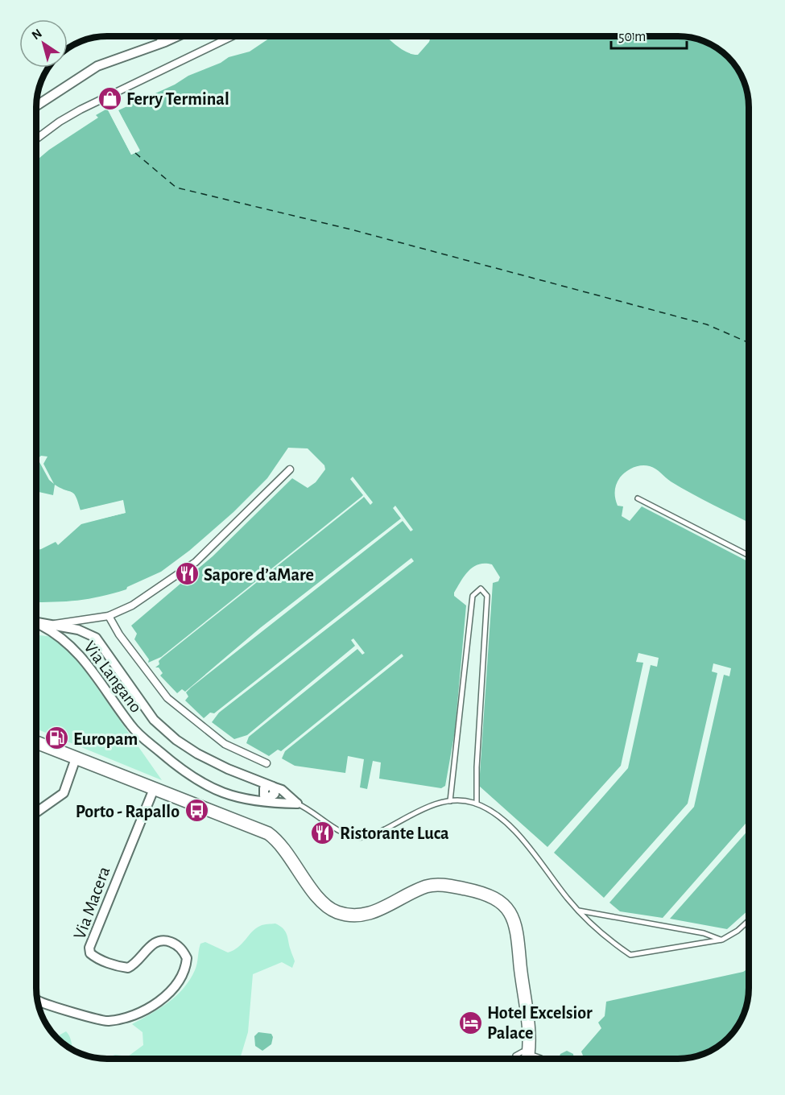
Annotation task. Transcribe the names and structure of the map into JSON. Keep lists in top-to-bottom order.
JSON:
{
  "streets": {
    "street": ["Via Langano", "Via Macera"]
  },
  "places": {
    "shop": ["Ferry Terminal"],
    "restaurant": ["Sapore d’aMare", "Ristorante Luca"],
    "fuel station": ["Europam"],
    "bus stop": ["Porto - Rapallo"],
    "hotel": ["Hotel Excelsior Palace"]
  },
  "scale_bar": "50 m",
  "north": "top left"
}
